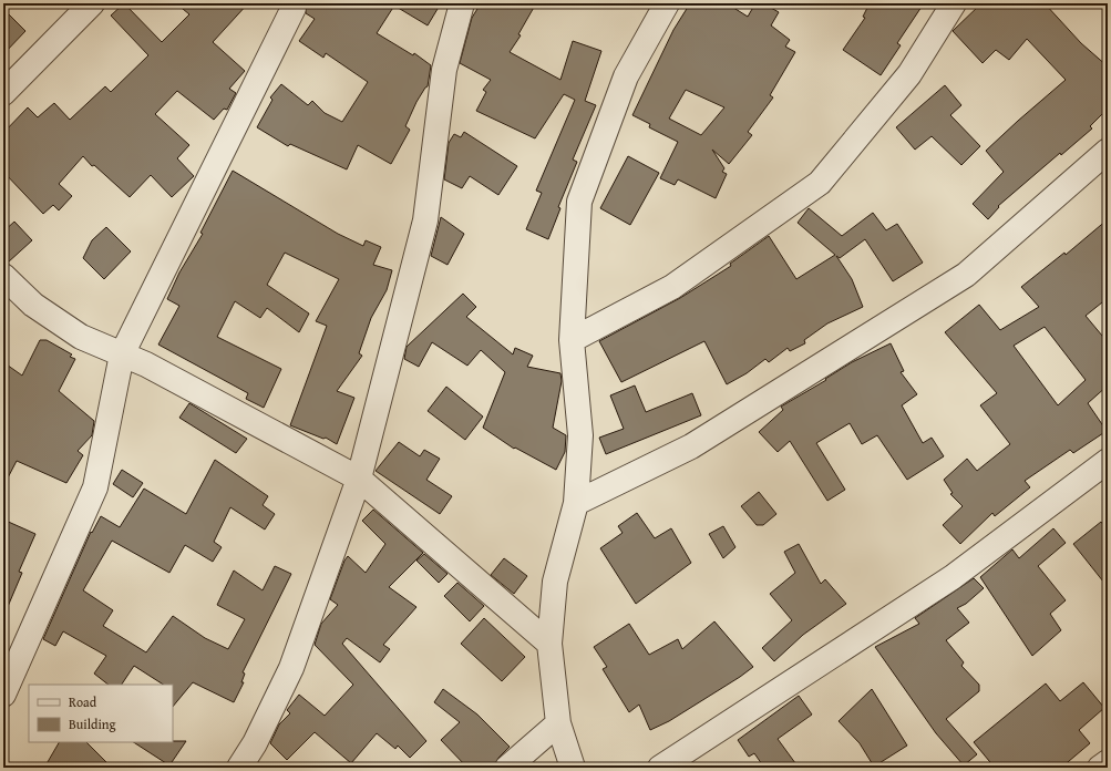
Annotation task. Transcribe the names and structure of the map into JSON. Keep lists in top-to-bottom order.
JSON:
{
  "legend": ["Road", "Building"]
}
